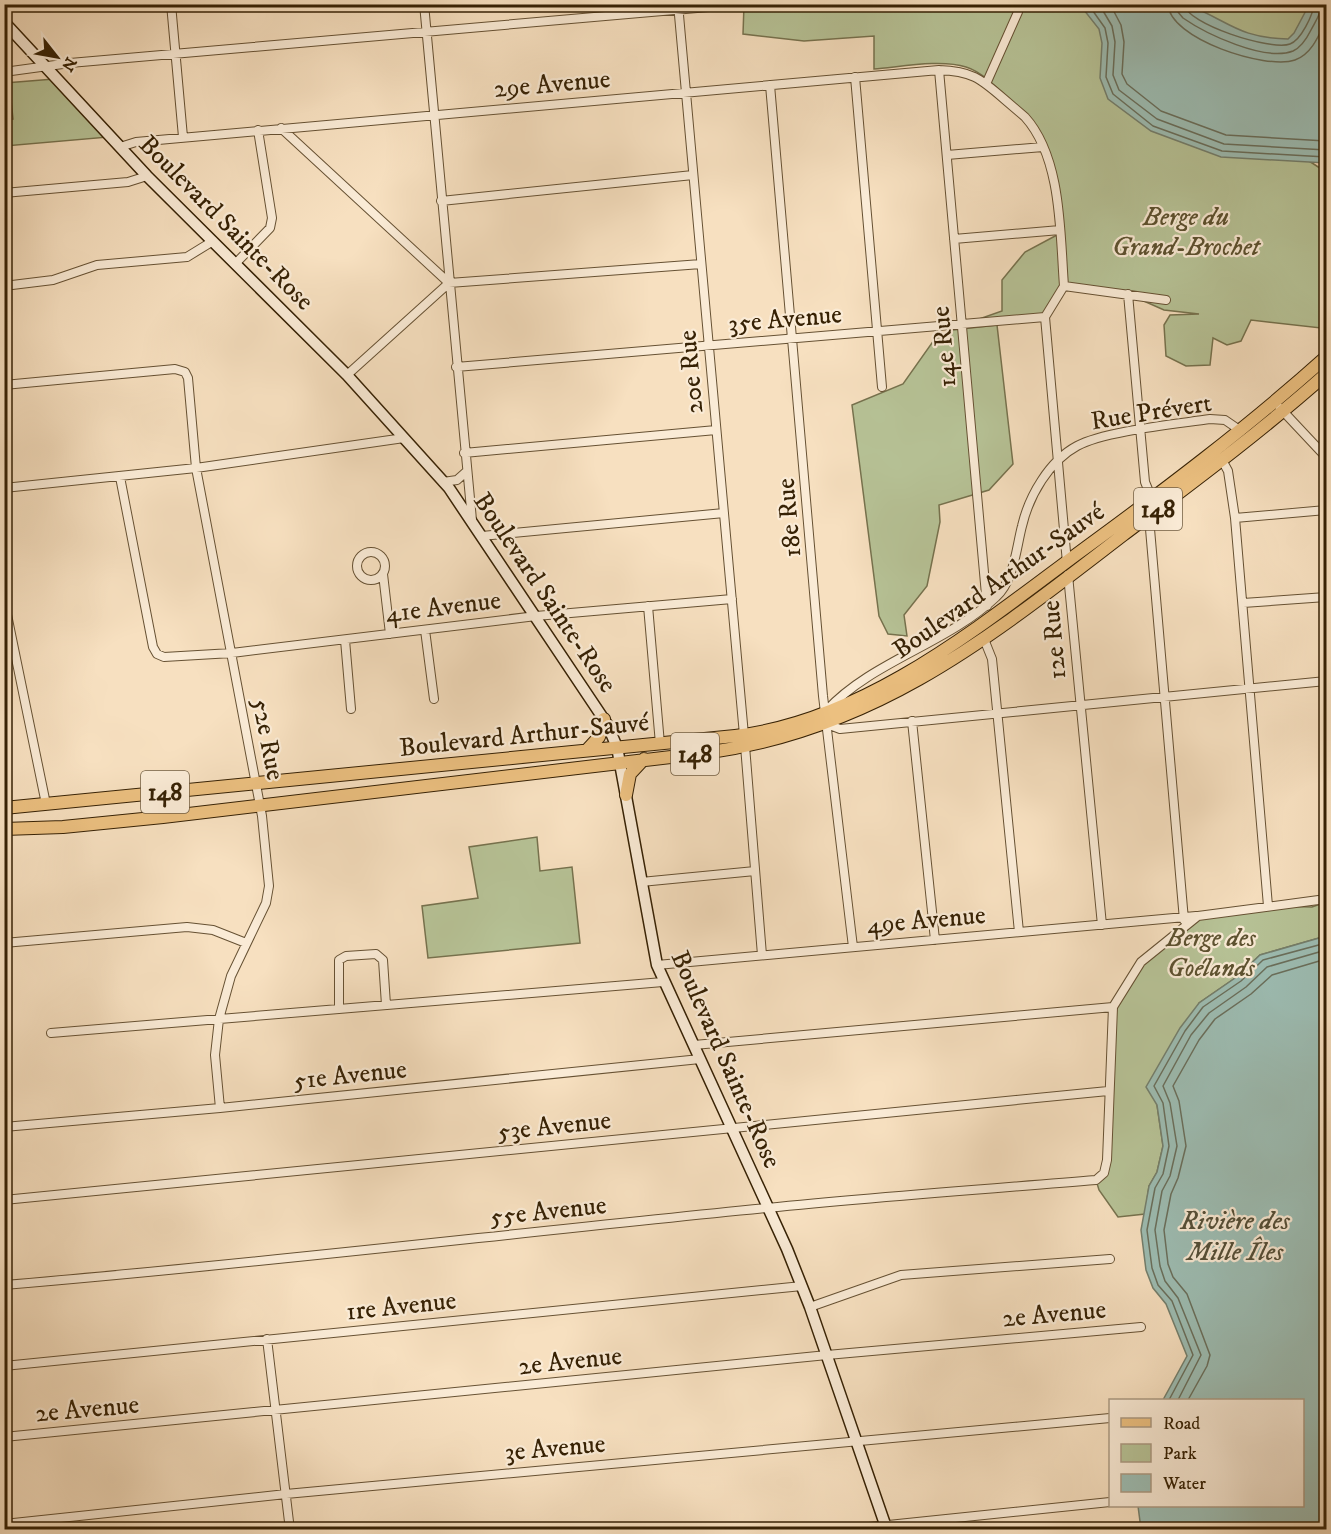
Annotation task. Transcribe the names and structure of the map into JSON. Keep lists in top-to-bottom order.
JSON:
{
  "streets": {
    "main road": ["148", "Boulevard Arthur-Sauvé"],
    "street": [
      "29e Avenue",
      "Boulevard Sainte-Rose",
      "35e Avenue",
      "14e Rue",
      "20e Rue",
      "Rue Prévert",
      "18e Rue",
      "41e Avenue",
      "12e Rue",
      "52e Rue",
      "49e Avenue",
      "51e Avenue",
      "53e Avenue",
      "55e Avenue",
      "1re Avenue",
      "2e Avenue",
      "3e Avenue"
    ]
  },
  "crossings": [
    ["29e Avenue", "Boulevard Sainte-Rose"],
    ["29e Avenue", "14e Rue"],
    ["29e Avenue", "20e Rue"],
    ["29e Avenue", "18e Rue"],
    ["Boulevard Sainte-Rose", "Boulevard Arthur-Sauvé"],
    ["Boulevard Sainte-Rose", "41e Avenue"],
    ["Boulevard Sainte-Rose", "49e Avenue"],
    ["Boulevard Sainte-Rose", "51e Avenue"],
    ["Boulevard Sainte-Rose", "53e Avenue"],
    ["Boulevard Sainte-Rose", "55e Avenue"],
    ["Boulevard Sainte-Rose", "1re Avenue"],
    ["Boulevard Sainte-Rose", "2e Avenue"],
    ["Boulevard Sainte-Rose", "3e Avenue"],
    ["35e Avenue", "14e Rue"],
    ["35e Avenue", "20e Rue"],
    ["35e Avenue", "18e Rue"],
    ["35e Avenue", "12e Rue"],
    ["14e Rue", "Rue Prévert"],
    ["14e Rue", "Boulevard Arthur-Sauvé"],
    ["20e Rue", "Boulevard Arthur-Sauvé"],
    ["20e Rue", "41e Avenue"],
    ["20e Rue", "49e Avenue"],
    ["Rue Prévert", "18e Rue"],
    ["Rue Prévert", "Boulevard Arthur-Sauvé"],
    ["Rue Prévert", "12e Rue"],
    ["18e Rue", "Boulevard Arthur-Sauvé"],
    ["18e Rue", "49e Avenue"],
    ["Boulevard Arthur-Sauvé", "12e Rue"],
    ["Boulevard Arthur-Sauvé", "52e Rue"],
    ["41e Avenue", "52e Rue"],
    ["12e Rue", "49e Avenue"],
    ["52e Rue", "51e Avenue"],
    ["53e Avenue", "55e Avenue"]
  ],
  "water": ["Rivière des Mille Îles"],
  "parks": ["Berge du Grand-Brochet", "Berge des Goélands"],
  "legend": ["Road", "Park", "Water"],
  "north": "bottom right"
}
